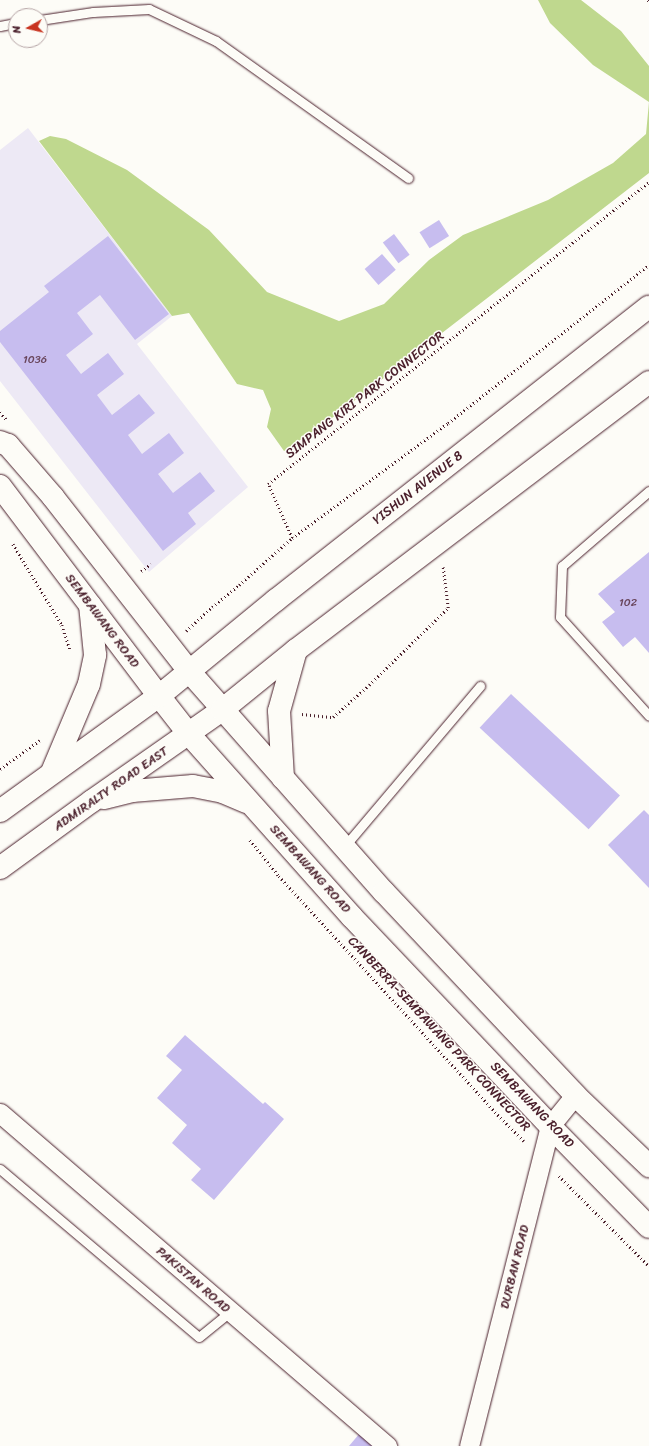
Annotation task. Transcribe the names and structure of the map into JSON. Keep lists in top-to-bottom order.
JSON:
{
  "streets": {
    "main road": ["YISHUN AVENUE 8", "SEMBAWANG ROAD", "ADMIRALTY ROAD EAST"],
    "street": ["DURBAN ROAD", "PAKISTAN ROAD"],
    "path": ["SIMPANG KIRI PARK CONNECTOR", "CANBERRA-SEMBAWANG PARK CONNECTOR"]
  },
  "crossings": [
    ["SEMBAWANG ROAD", "ADMIRALTY ROAD EAST"],
    ["SEMBAWANG ROAD", "DURBAN ROAD"],
    ["CANBERRA-SEMBAWANG PARK CONNECTOR", "DURBAN ROAD"]
  ],
  "house_numbers": ["1036", "102"],
  "north": "left"
}
